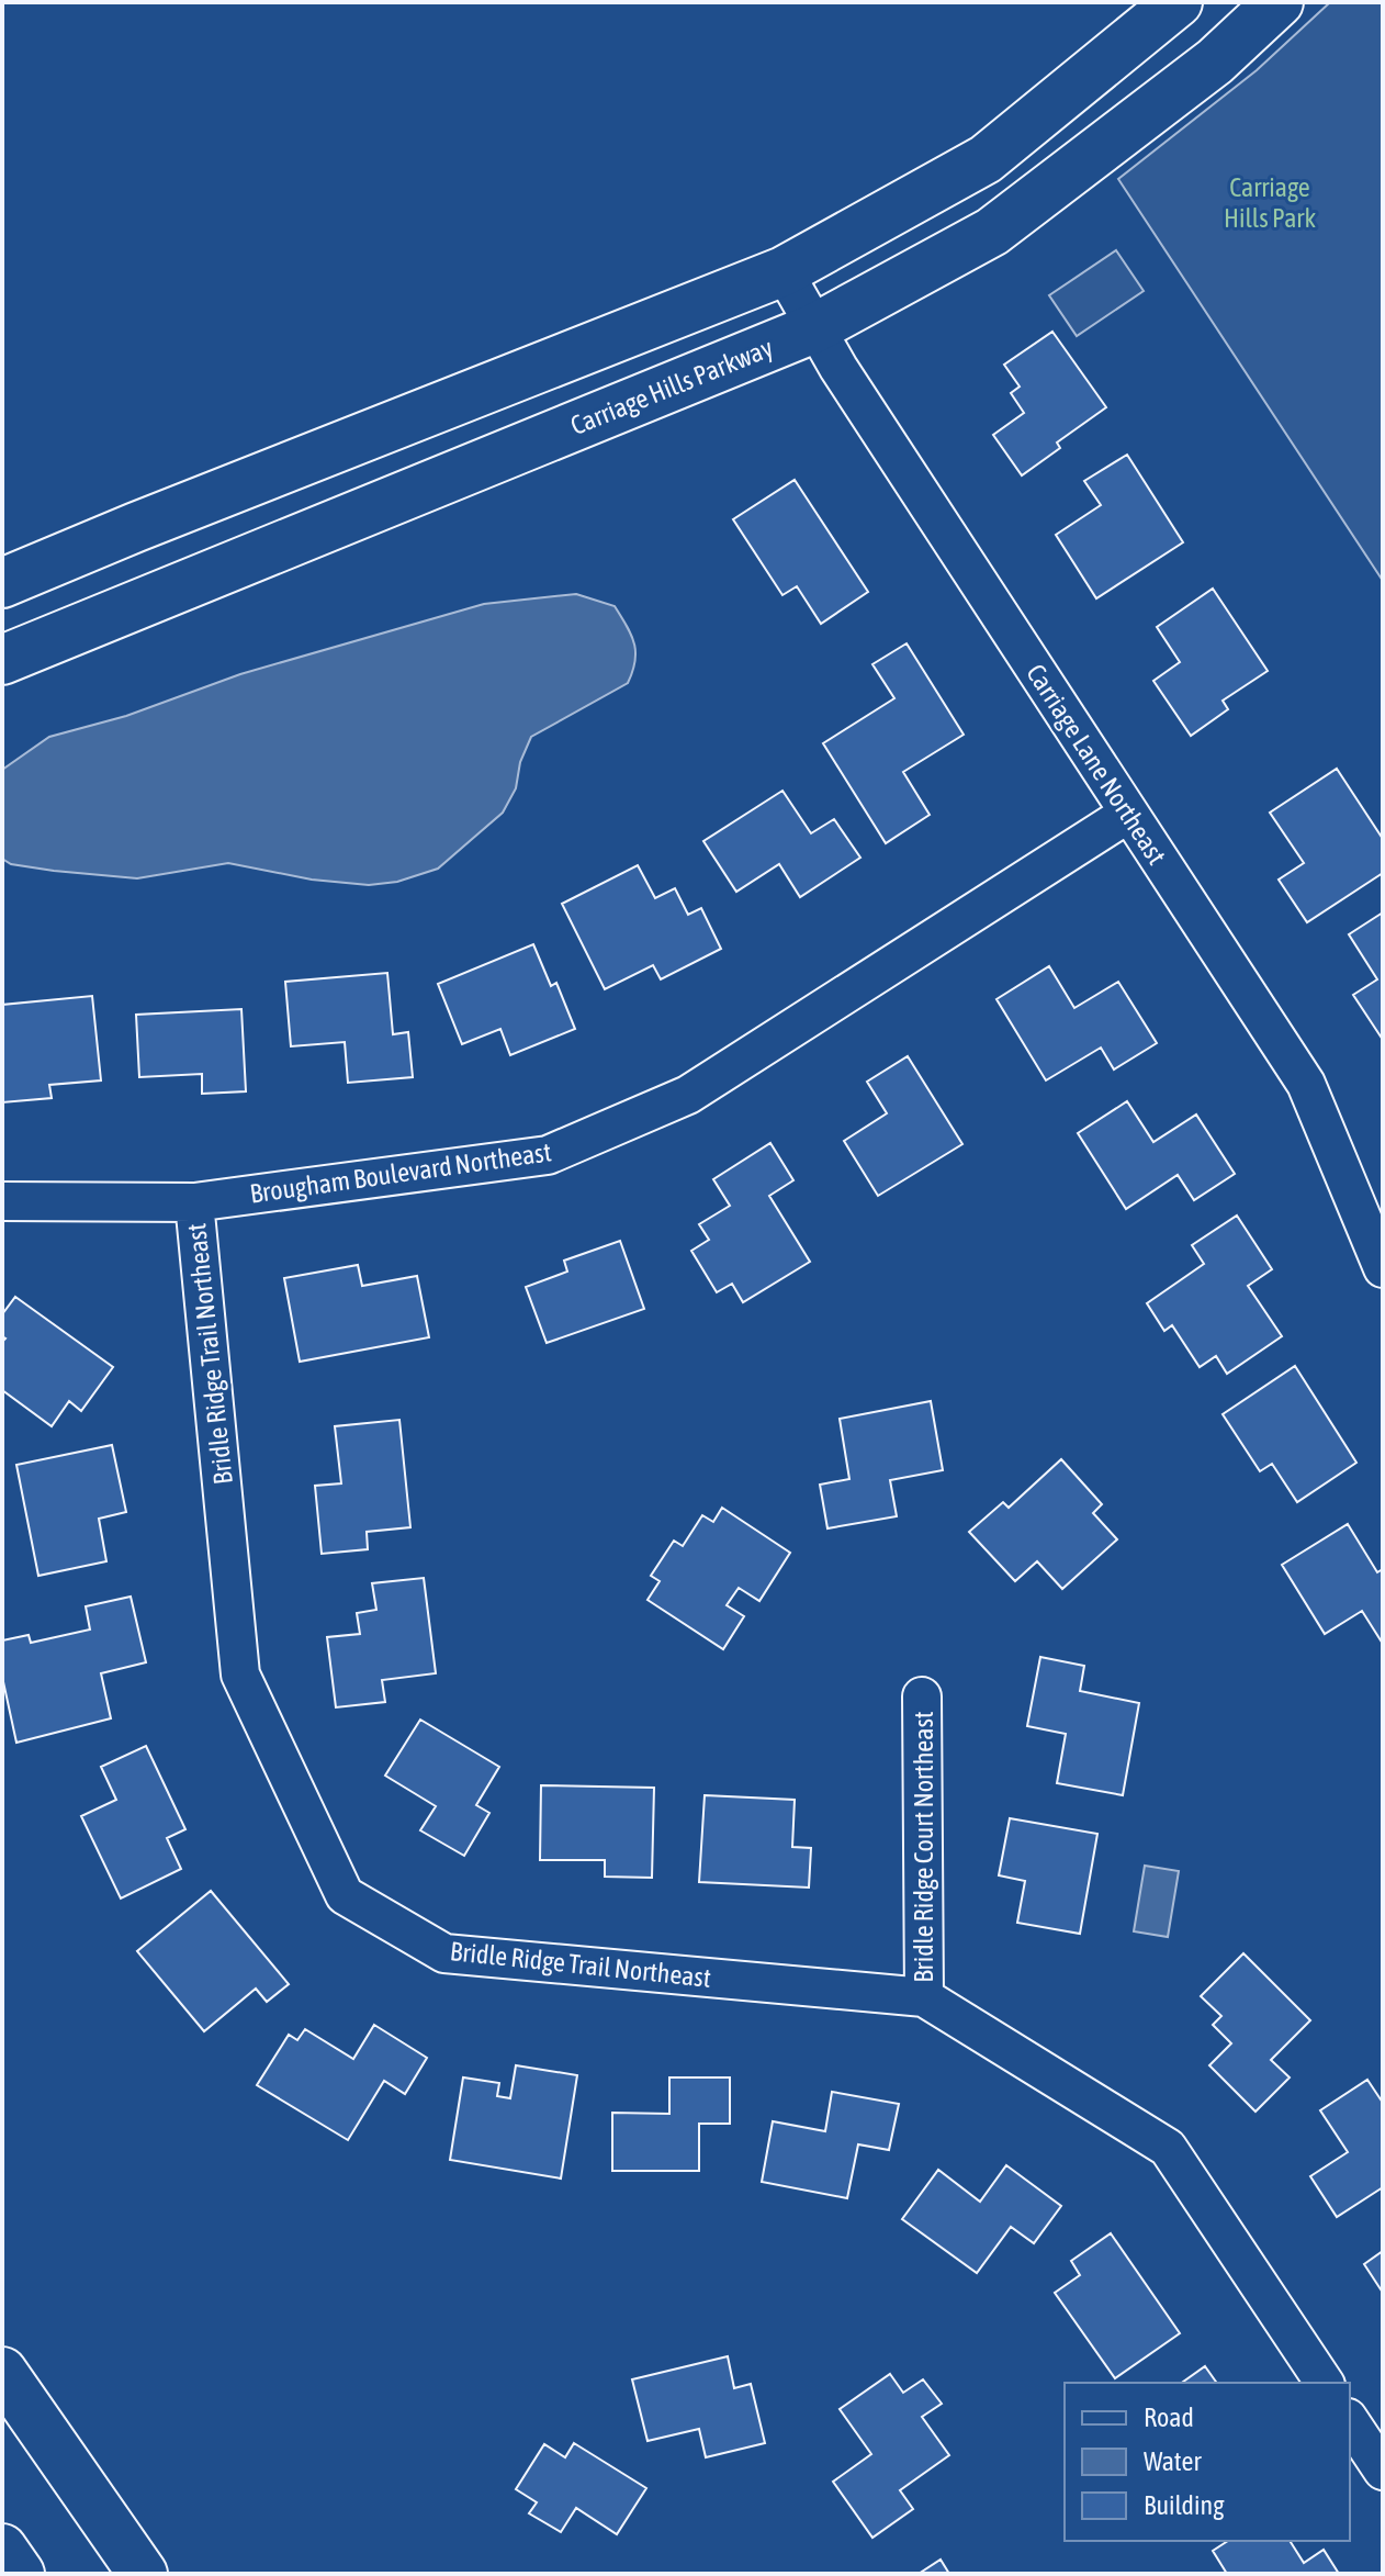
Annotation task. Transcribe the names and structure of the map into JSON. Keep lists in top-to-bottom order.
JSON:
{
  "streets": {
    "street": [
      "Carriage Hills Parkway",
      "Carriage Lane Northeast",
      "Brougham Boulevard Northeast",
      "Bridle Ridge Trail Northeast",
      "Bridle Ridge Court Northeast"
    ]
  },
  "crossings": [
    ["Carriage Hills Parkway", "Carriage Lane Northeast"],
    ["Carriage Lane Northeast", "Brougham Boulevard Northeast"],
    ["Brougham Boulevard Northeast", "Bridle Ridge Trail Northeast"],
    ["Bridle Ridge Trail Northeast", "Bridle Ridge Court Northeast"]
  ],
  "parks": ["Carriage Hills Park"],
  "legend": ["Road", "Water", "Building"]
}
